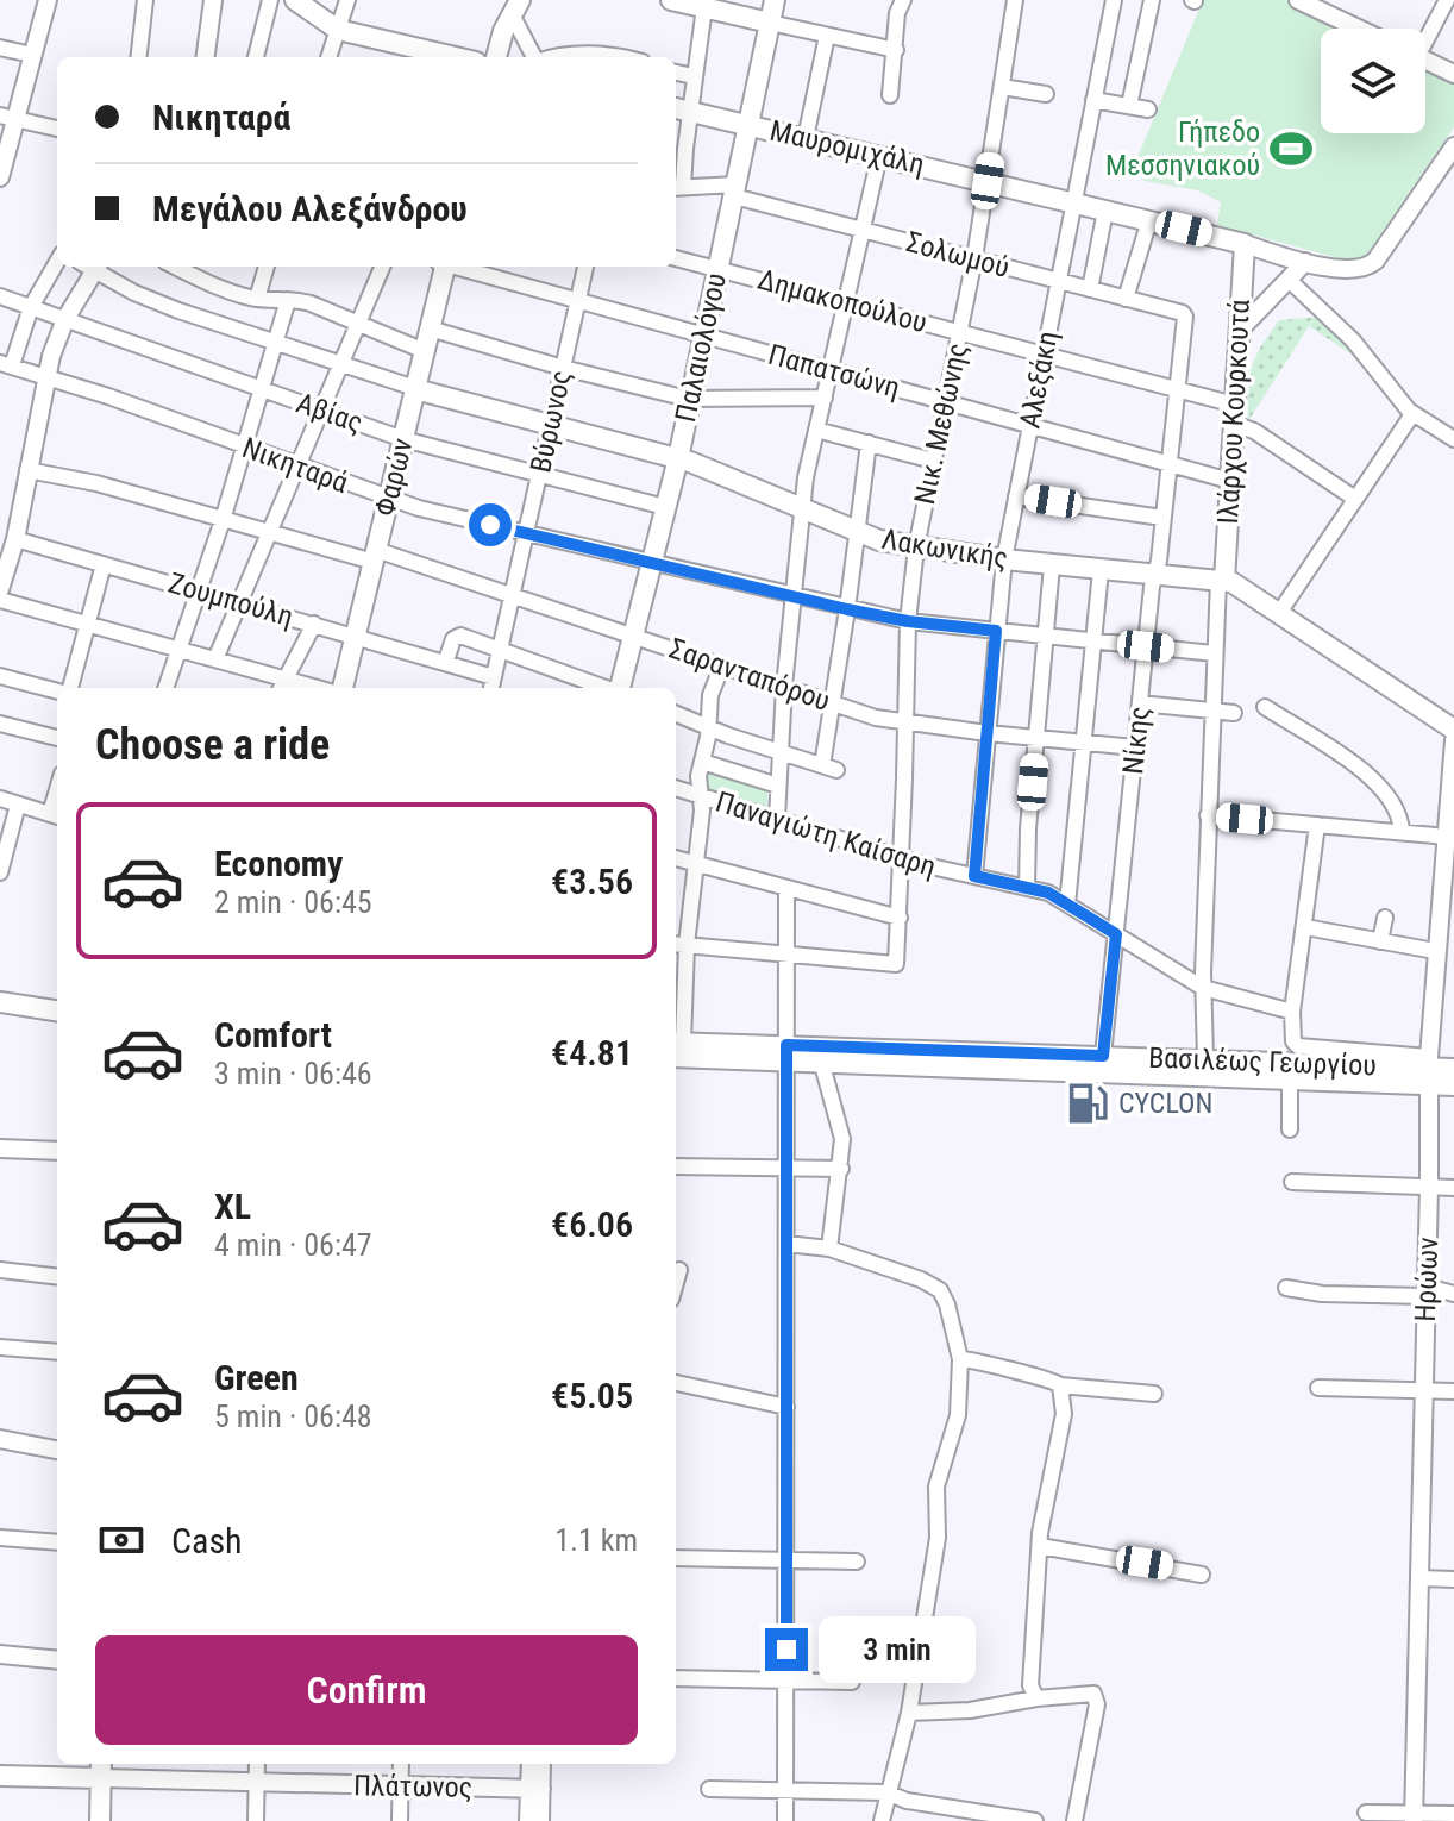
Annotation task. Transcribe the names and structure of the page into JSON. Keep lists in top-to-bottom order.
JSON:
{
  "streets": {
    "main road": [
      "Μαυρομιχάλη",
      "Παλαιολόγου",
      "Ιλάρχου Κουρκουτά",
      "Φαρών",
      "Λακωνικής",
      "Βασιλέως Γεωργίου",
      "Πλάτωνος"
    ],
    "street": [
      "Σολωμού",
      "Δημακοπούλου",
      "Παπατσώνη",
      "Αλεξάκη",
      "Αβίας",
      "Βύρωνος",
      "Νικ. Μεθώνης",
      "Νικηταρά",
      "Ζουμπούλη",
      "Σαρανταπόρου",
      "Νίκης",
      "Παναγιώτη Καίσαρη",
      "Ηρώων"
    ]
  },
  "crossings": [
    ["Μαυρομιχάλη", "Παλαιολόγου"],
    ["Μαυρομιχάλη", "Αλεξάκη"],
    ["Μαυρομιχάλη", "Ιλάρχου Κουρκουτά"],
    ["Μαυρομιχάλη", "Νικ. Μεθώνης"],
    ["Σολωμού", "Παλαιολόγου"],
    ["Σολωμού", "Αλεξάκη"],
    ["Σολωμού", "Νικ. Μεθώνης"],
    ["Σολωμού", "Νίκης"],
    ["Δημακοπούλου", "Παλαιολόγου"],
    ["Δημακοπούλου", "Αλεξάκη"],
    ["Δημακοπούλου", "Ιλάρχου Κουρκουτά"],
    ["Δημακοπούλου", "Νικ. Μεθώνης"],
    ["Δημακοπούλου", "Νίκης"],
    ["Παλαιολόγου", "Παπατσώνη"],
    ["Παλαιολόγου", "Αβίας"],
    ["Παλαιολόγου", "Νικηταρά"],
    ["Παλαιολόγου", "Λακωνικής"],
    ["Παλαιολόγου", "Σαρανταπόρου"],
    ["Παπατσώνη", "Αλεξάκη"],
    ["Παπατσώνη", "Ιλάρχου Κουρκουτά"],
    ["Παπατσώνη", "Βύρωνος"],
    ["Παπατσώνη", "Νικ. Μεθώνης"],
    ["Παπατσώνη", "Νίκης"],
    ["Αλεξάκη", "Νικηταρά"],
    ["Αλεξάκη", "Λακωνικής"],
    ["Αλεξάκη", "Σαρανταπόρου"],
    ["Αλεξάκη", "Παναγιώτη Καίσαρη"],
    ["Ιλάρχου Κουρκουτά", "Λακωνικής"],
    ["Αβίας", "Βύρωνος"],
    ["Αβίας", "Φαρών"],
    ["Βύρωνος", "Νικηταρά"],
    ["Βύρωνος", "Λακωνικής"],
    ["Βύρωνος", "Ζουμπούλη"],
    ["Βύρωνος", "Σαρανταπόρου"],
    ["Νικ. Μεθώνης", "Νικηταρά"],
    ["Νικ. Μεθώνης", "Λακωνικής"],
    ["Νικ. Μεθώνης", "Σαρανταπόρου"],
    ["Νικ. Μεθώνης", "Παναγιώτη Καίσαρη"],
    ["Νικηταρά", "Φαρών"],
    ["Νικηταρά", "Νίκης"],
    ["Φαρών", "Λακωνικής"],
    ["Φαρών", "Ζουμπούλη"],
    ["Φαρών", "Σαρανταπόρου"],
    ["Λακωνικής", "Νίκης"],
    ["Σαρανταπόρου", "Νίκης"],
    ["Νίκης", "Παναγιώτη Καίσαρη"],
    ["Νίκης", "Βασιλέως Γεωργίου"],
    ["Βασιλέως Γεωργίου", "Ηρώων"]
  ],
  "places": {
    "sports": ["Γήπεδο Μεσσηνιακού"],
    "fuel station": ["CYCLON"]
  },
  "page": {
    "banner": ["Νικηταρά", "Μεγάλου Αλεξάνδρου"],
    "heading": "Choose a ride",
    "list": [
      {
        "name": "Economy",
        "note": "2 min · 06:45",
        "value": "€3.56"
      },
      {
        "name": "Comfort",
        "note": "3 min · 06:46",
        "value": "€4.81"
      },
      {
        "name": "XL",
        "note": "4 min · 06:47",
        "value": "€6.06"
      },
      {
        "name": "Green",
        "note": "5 min · 06:48",
        "value": "€5.05"
      }
    ],
    "pay": ["Cash", "1.1 km"],
    "bubble": "3 min",
    "buttons": "Confirm"
  }
}
